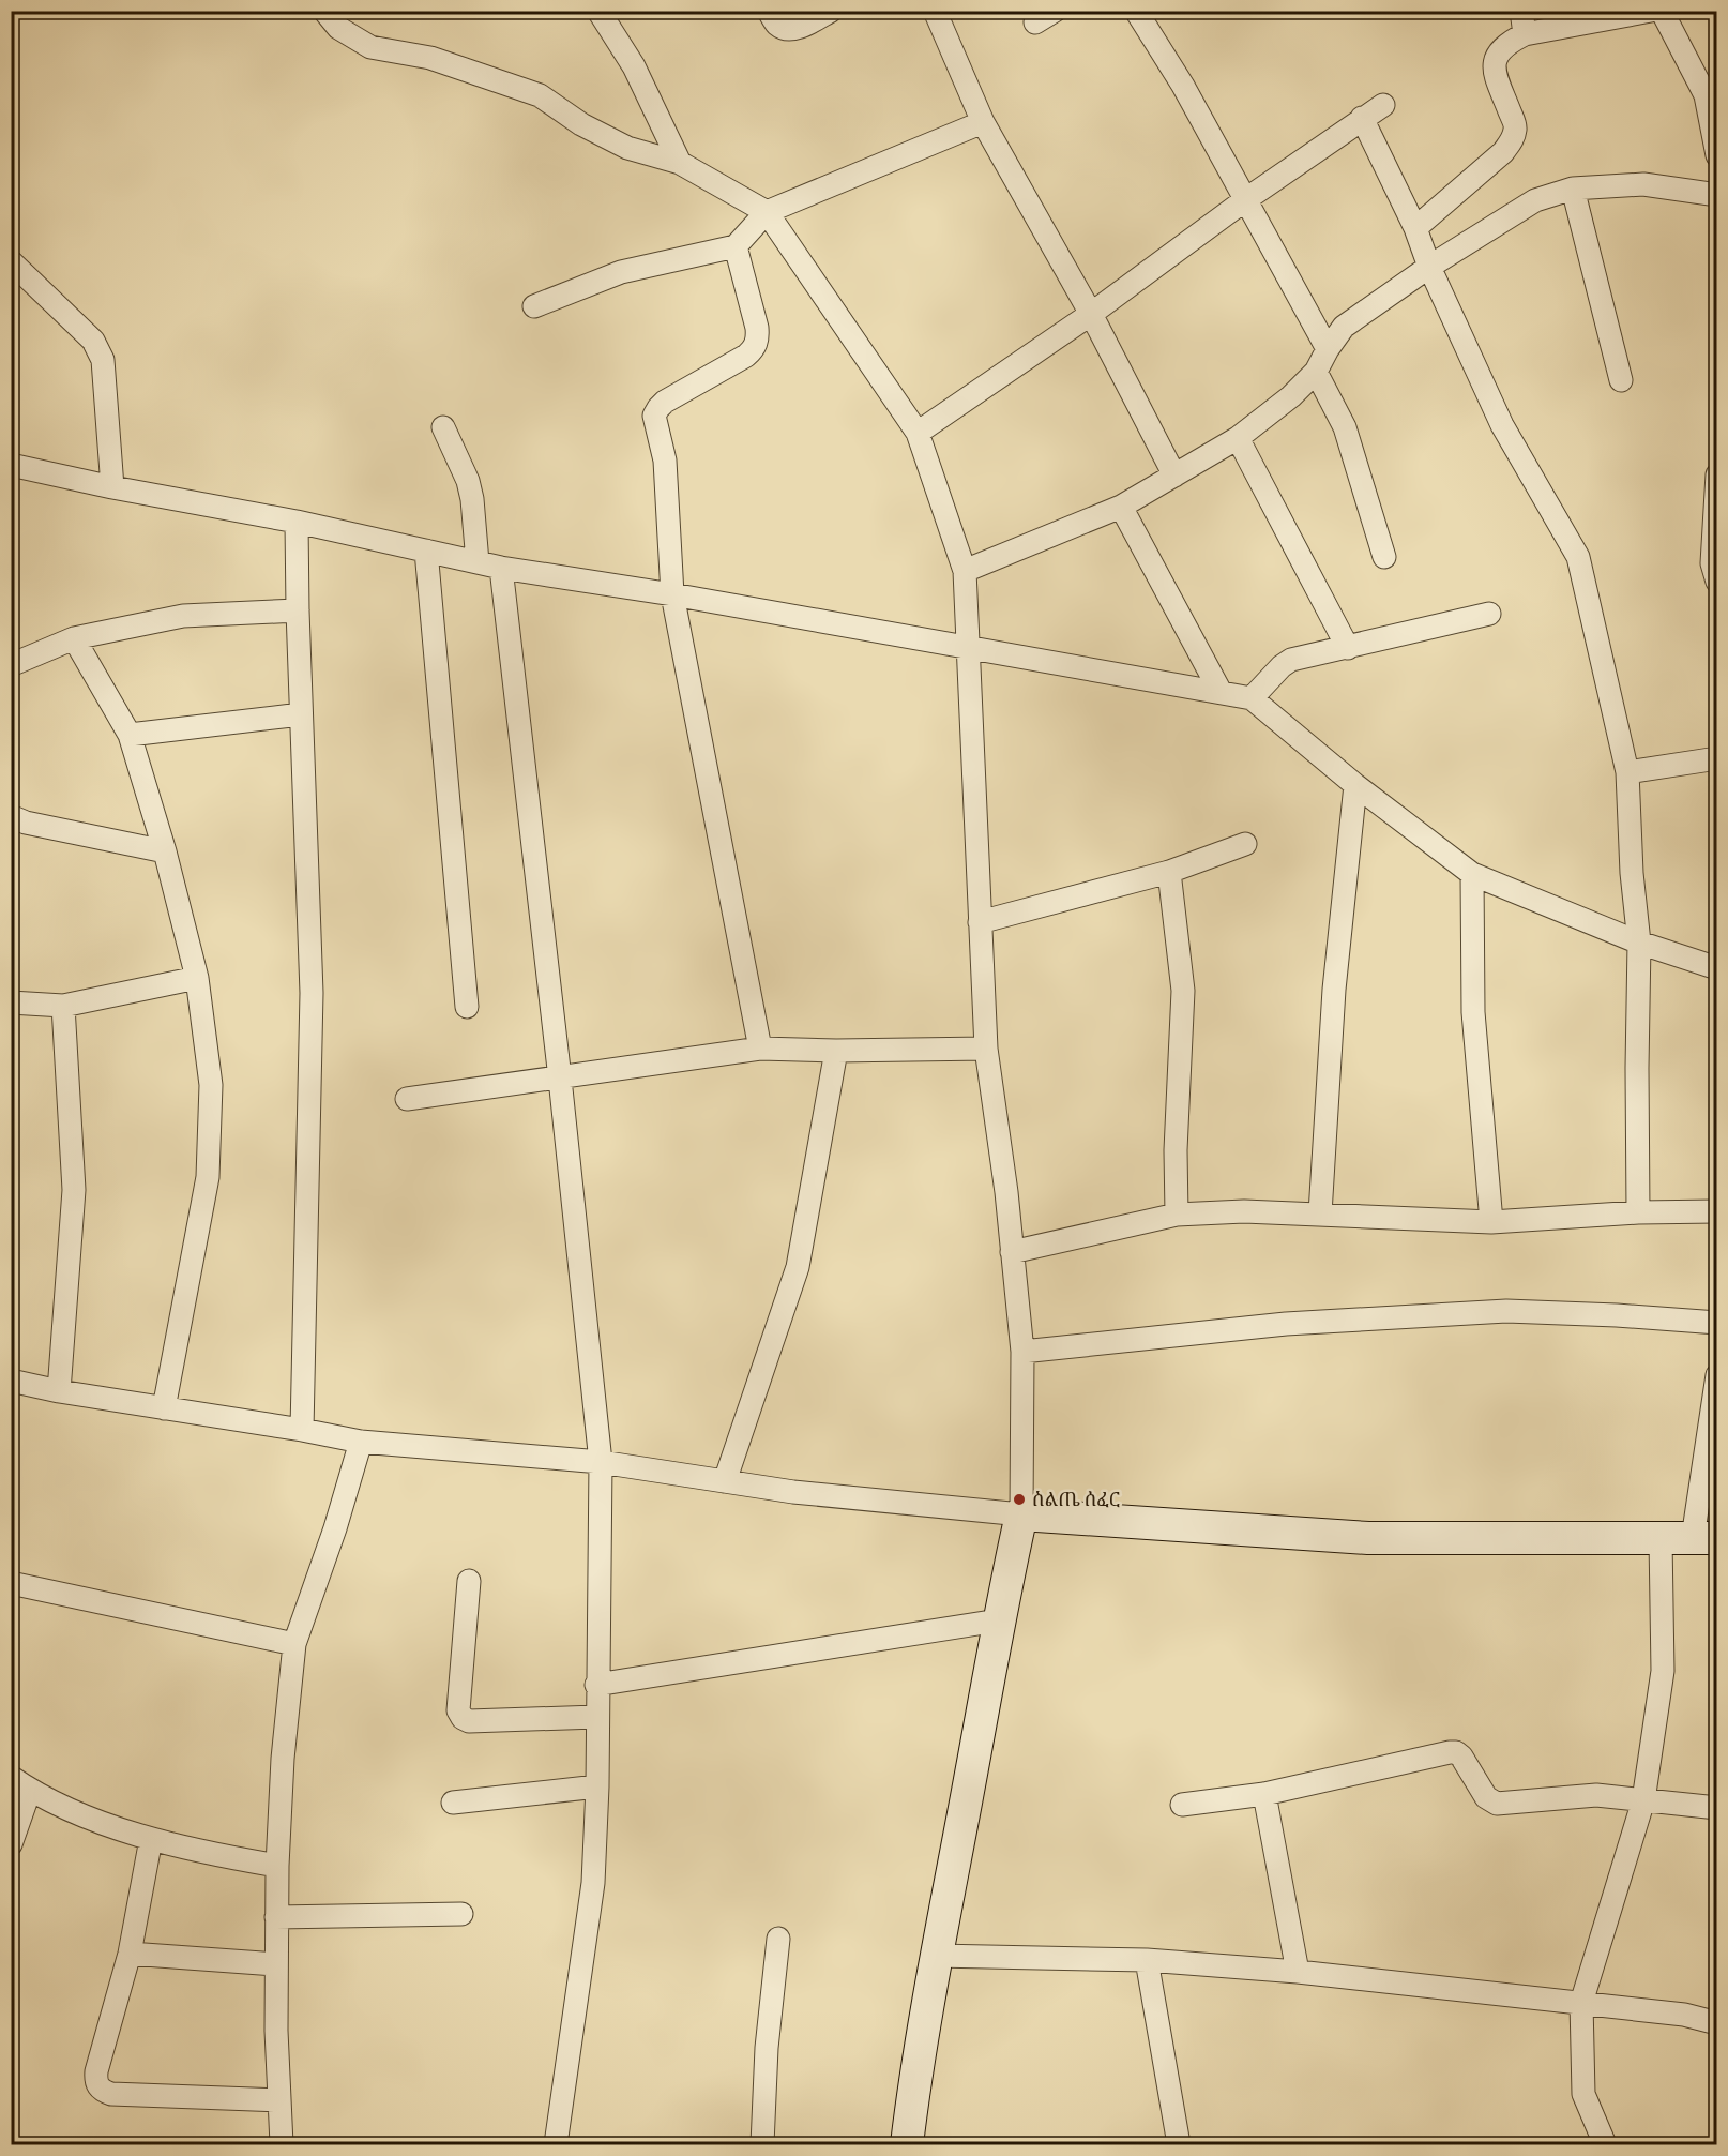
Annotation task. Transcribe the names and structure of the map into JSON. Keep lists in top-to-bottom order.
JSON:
{
  "places": ["ስልጤ ሰፈር"]
}
